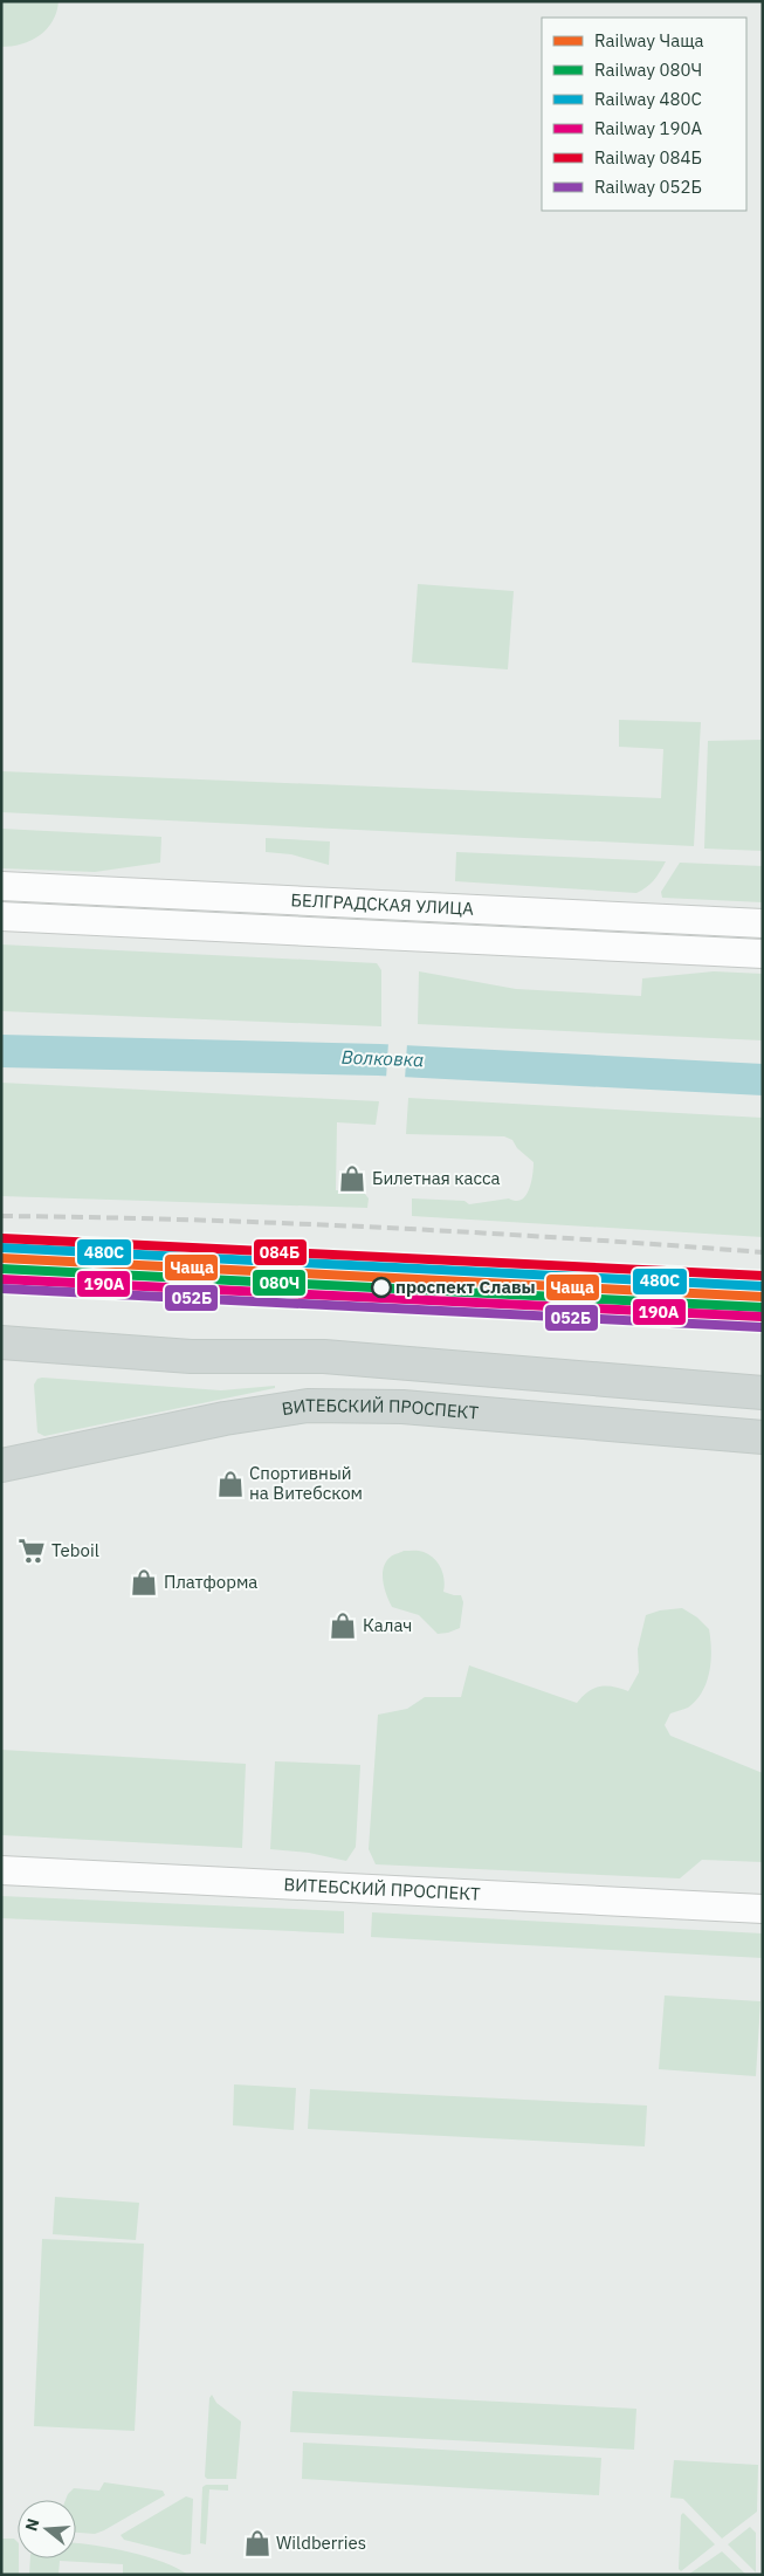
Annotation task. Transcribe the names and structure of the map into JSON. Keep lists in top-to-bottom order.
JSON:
{
  "streets": {
    "main road": ["ВИТЕБСКИЙ ПРОСПЕКТ"],
    "street": ["БЕЛГРАДСКАЯ УЛИЦА"]
  },
  "water": ["Волковка"],
  "places": {
    "shop": [
      "Билетная касса",
      "Спортивный на Витебском",
      "Платформа",
      "Калач",
      "Wildberries"
    ],
    "other": ["проспект Славы"],
    "supermarket": ["Teboil"]
  },
  "lines": [
    "rail line 084Б",
    "rail line 480С",
    "rail line Чаща",
    "rail line 080Ч",
    "rail line 190А",
    "rail line 052Б"
  ],
  "legend": [
    "Railway Чаща",
    "Railway 080Ч",
    "Railway 480С",
    "Railway 190А",
    "Railway 084Б",
    "Railway 052Б"
  ],
  "north": "left"
}
